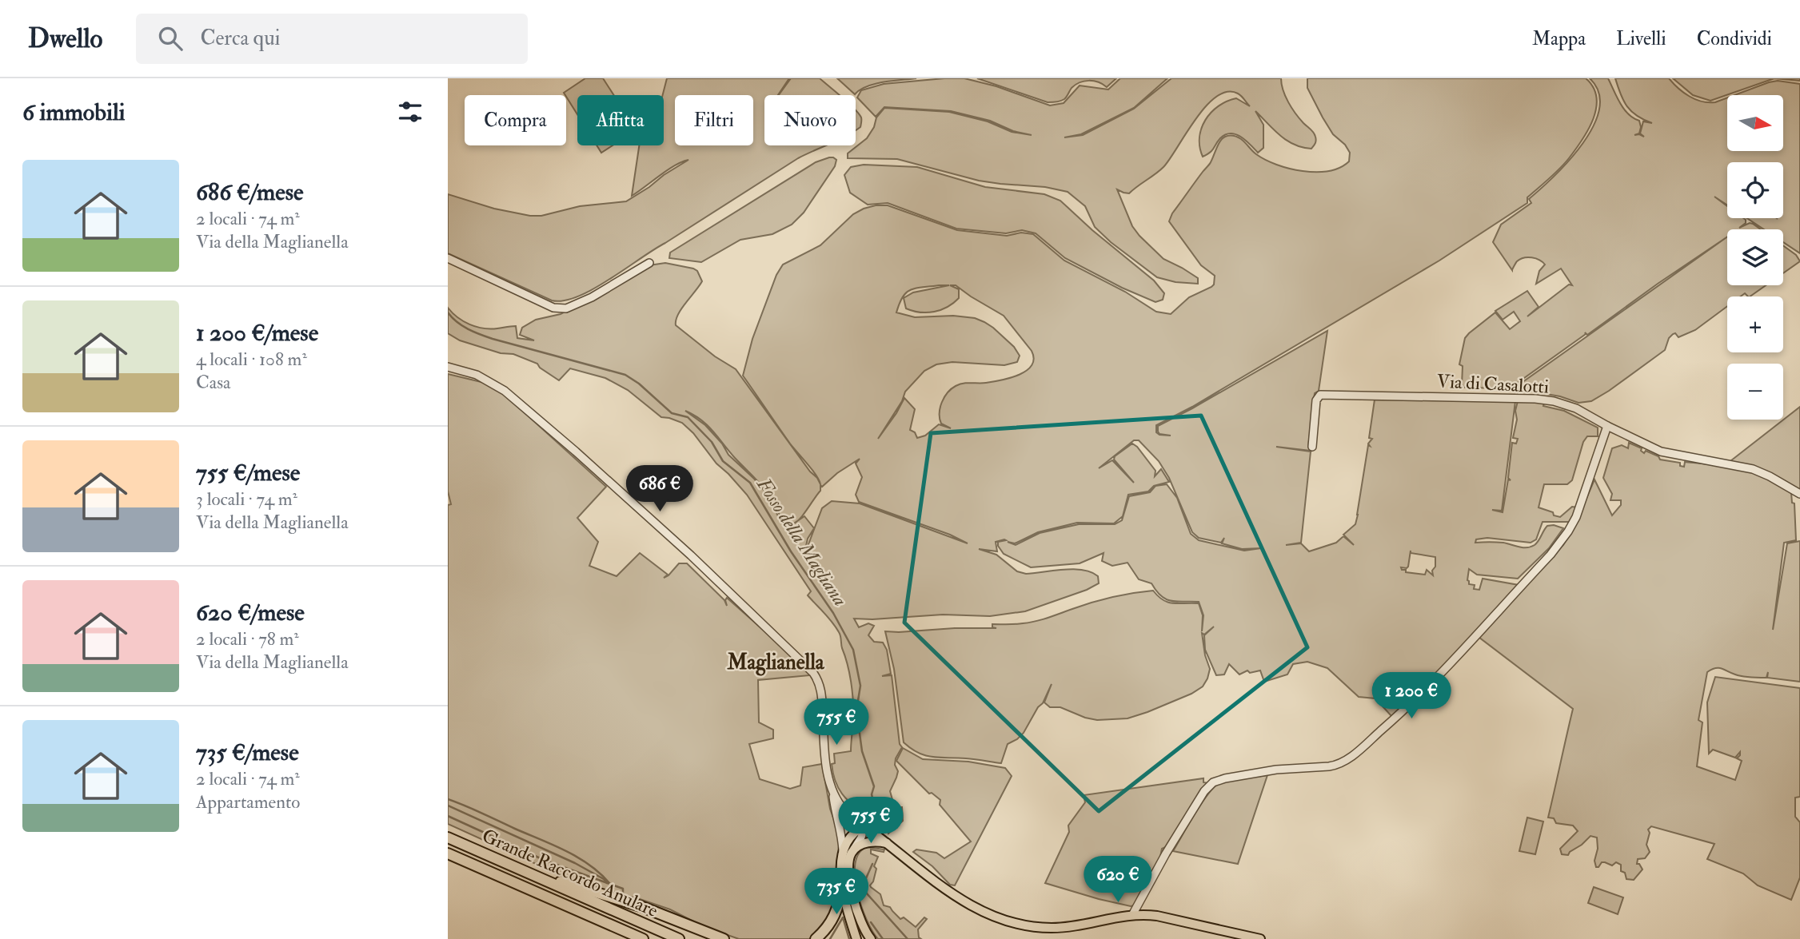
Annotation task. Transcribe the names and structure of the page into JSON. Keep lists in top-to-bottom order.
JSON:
{
  "streets": {
    "highway": ["Grande Raccordo Anulare"],
    "street": ["Via di Casalotti"]
  },
  "districts": ["Maglianella"],
  "water": ["Fosso della Magliana"],
  "north": "right",
  "page": {
    "header": "Dwello",
    "search": "Cerca qui",
    "nav": ["Mappa", "Livelli", "Condividi"],
    "heading": "6 immobili",
    "map_buttons": ["+", "−"],
    "chip": [
      "Compra",
      "Affitta",
      "Filtri",
      "Nuovo"
    ],
    "list": [
      {
        "name": "686 €/mese",
        "note": "2 locali · 74 m² · Via della Maglianella"
      },
      {
        "name": "1 200 €/mese",
        "note": "4 locali · 108 m² · Casa"
      },
      {
        "name": "755 €/mese",
        "note": "3 locali · 74 m² · Via della Maglianella"
      },
      {
        "name": "620 €/mese",
        "note": "2 locali · 78 m² · Via della Maglianella"
      },
      {
        "name": "735 €/mese",
        "note": "2 locali · 74 m² · Appartamento"
      }
    ],
    "price": [
      "686 €",
      "1 200 €",
      "755 €",
      "755 €",
      "620 €",
      "735 €"
    ]
  }
}
